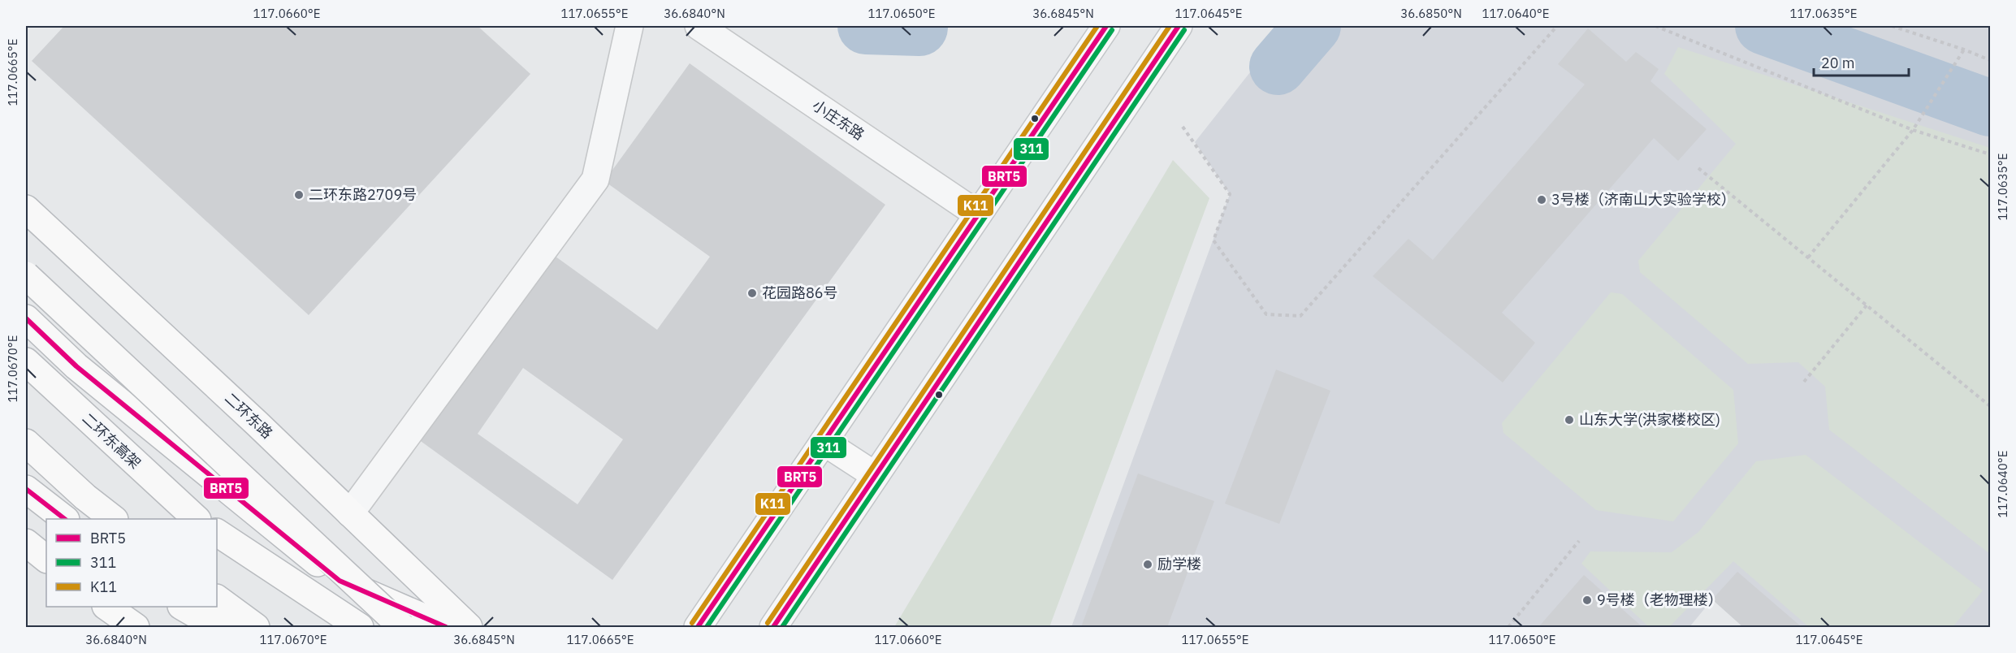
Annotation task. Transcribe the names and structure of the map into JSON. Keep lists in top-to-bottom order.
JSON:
{
  "streets": {
    "main road": ["二环东路", "二环东高架"],
    "street": ["小庄东路"]
  },
  "places": [
    "二环东路2709号",
    "3号楼（济南山大实验学校）",
    "花园路86号",
    "山东大学(洪家楼校区)",
    "励学楼",
    "9号楼（老物理楼）"
  ],
  "lines": ["transit line BRT5", "transit line K11", "transit line 311"],
  "legend": ["BRT5", "311", "K11"],
  "scale_bar": "20 m",
  "coordinates": [
    "117.0660°E",
    "117.0655°E",
    "36.6840°N",
    "117.0650°E",
    "36.6845°N",
    "117.0645°E",
    "36.6850°N",
    "117.0640°E",
    "117.0635°E",
    "117.0665°E",
    "117.0670°E"
  ]
}
